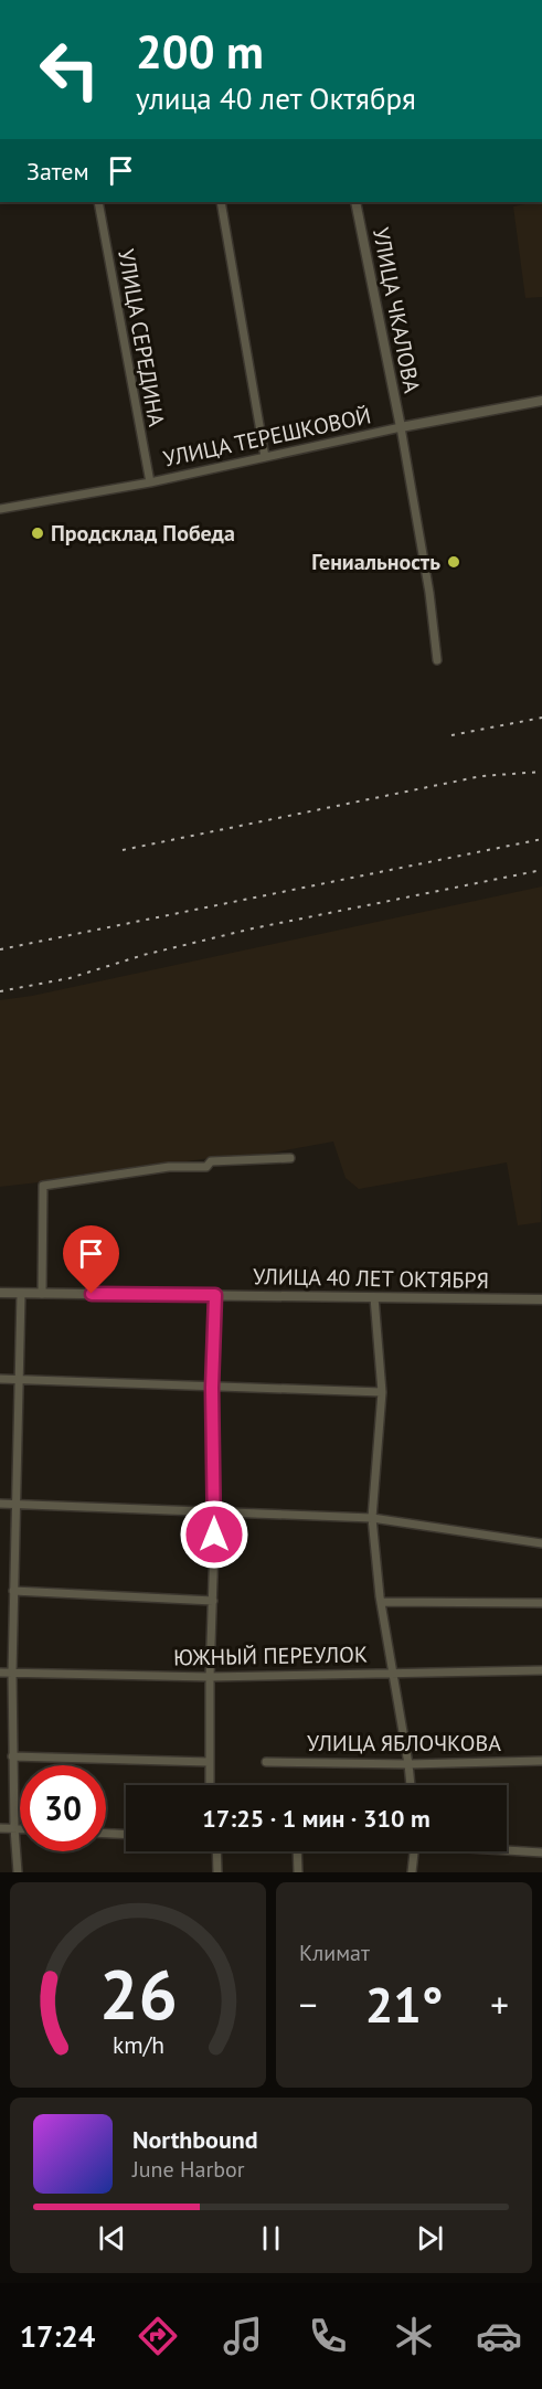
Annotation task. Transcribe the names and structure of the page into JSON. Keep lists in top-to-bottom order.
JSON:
{
  "streets": {
    "street": [
      "УЛИЦА ЧКАЛОВА",
      "УЛИЦА СЕРЕДИНА",
      "УЛИЦА ТЕРЕШКОВОЙ",
      "УЛИЦА 40 ЛЕТ ОКТЯБРЯ",
      "ЮЖНЫЙ ПЕРЕУЛОК",
      "УЛИЦА ЯБЛОЧКОВА"
    ]
  },
  "crossings": [
    ["УЛИЦА ЧКАЛОВА", "УЛИЦА ТЕРЕШКОВОЙ"],
    ["УЛИЦА СЕРЕДИНА", "УЛИЦА ТЕРЕШКОВОЙ"]
  ],
  "places": ["Продсклад Победа", "Гениальность"],
  "page": {
    "turn": ["200 m", "улица 40 лет Октября"],
    "then": "Затем",
    "limit": "30",
    "trip": "17:25 · 1 мин · 310 m",
    "tile": "Климат",
    "heat": ["−", "21°", "+"],
    "song": ["Northbound", "June Harbor"],
    "tabs": "17:24",
    "gauge": ["26", "km/h"]
  }
}
